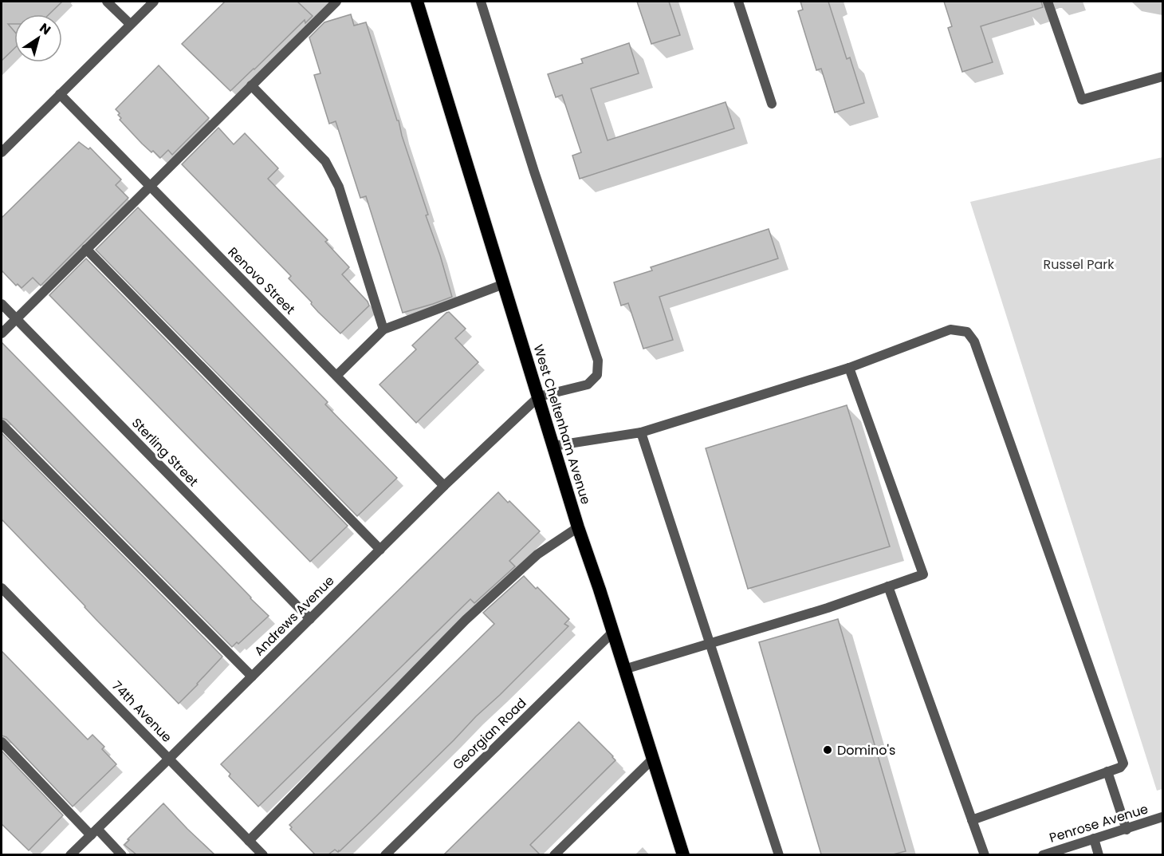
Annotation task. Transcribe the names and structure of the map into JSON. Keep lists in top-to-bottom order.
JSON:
{
  "streets": {
    "highway": ["West Cheltenham Avenue"],
    "street": [
      "Renovo Street",
      "Sterling Street",
      "Andrews Avenue",
      "74th Avenue",
      "Georgian Road",
      "Penrose Avenue"
    ]
  },
  "crossings": [
    ["Renovo Street", "Andrews Avenue"],
    ["West Cheltenham Avenue", "Andrews Avenue"],
    ["West Cheltenham Avenue", "Georgian Road"],
    ["Sterling Street", "Andrews Avenue"],
    ["Andrews Avenue", "74th Avenue"]
  ],
  "parks": ["Russel Park"],
  "places": ["Domino's"],
  "north": "top right"
}
